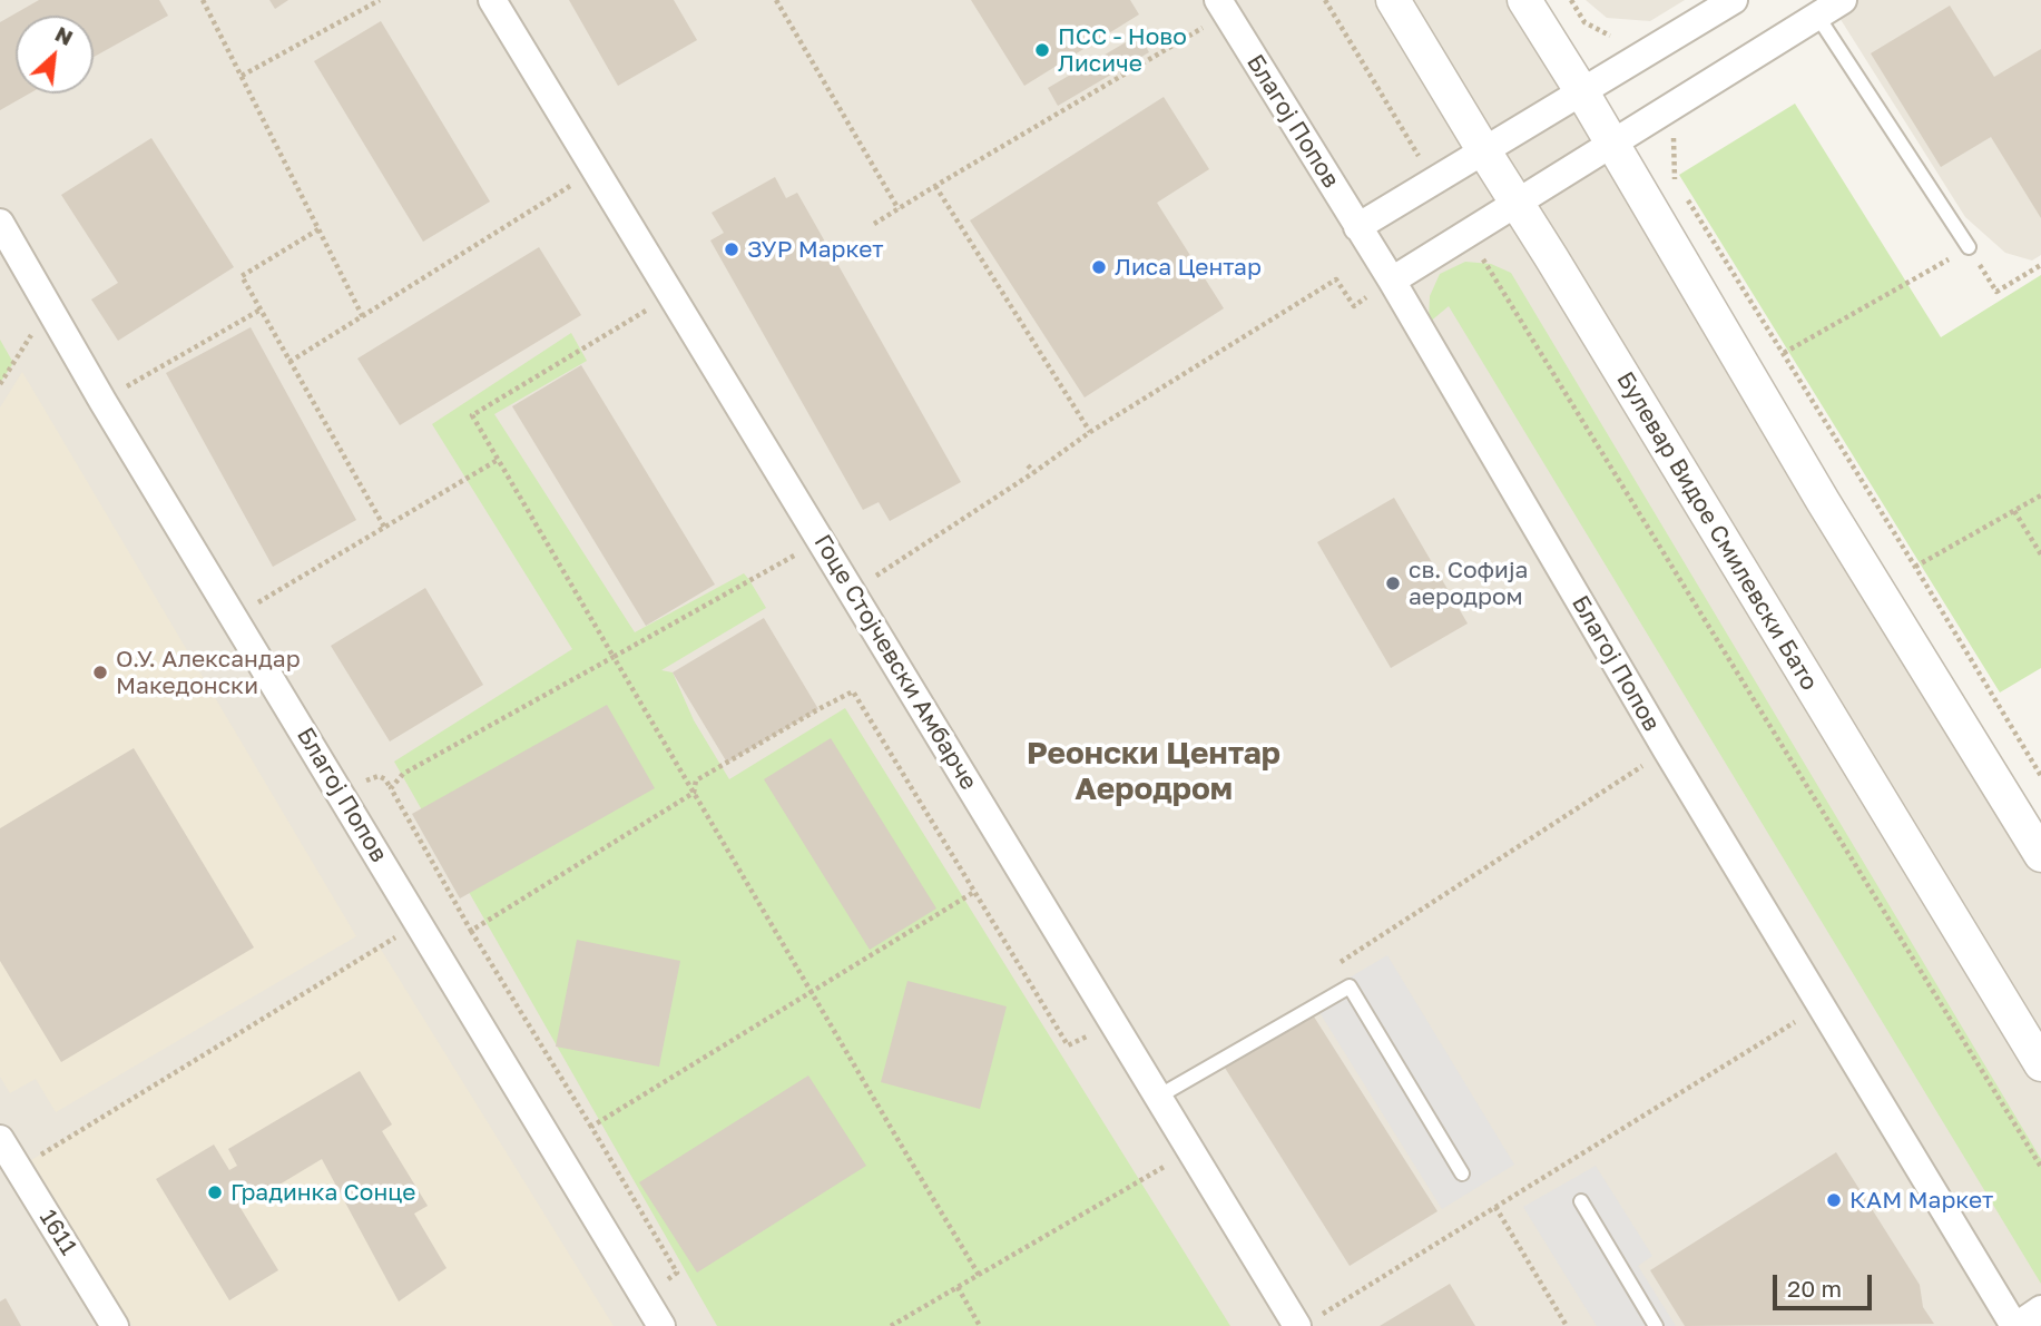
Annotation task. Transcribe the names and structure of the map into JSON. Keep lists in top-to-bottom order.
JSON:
{
  "streets": {
    "street": [
      "Благој Попов",
      "Булевар Видое Смилевски Бато",
      "Гоце Стојчевски Амбарче",
      "1611"
    ]
  },
  "districts": ["Реонски Центар Аеродром"],
  "places": [
    "ПСС - Ново Лисиче",
    "ЗУР Маркет",
    "Лиса Центар",
    "св. Софија аеродром",
    "О.У. Александар Македонски",
    "Градинка Сонце",
    "КАМ Маркет"
  ],
  "scale_bar": "20 m",
  "north": "top right"
}
